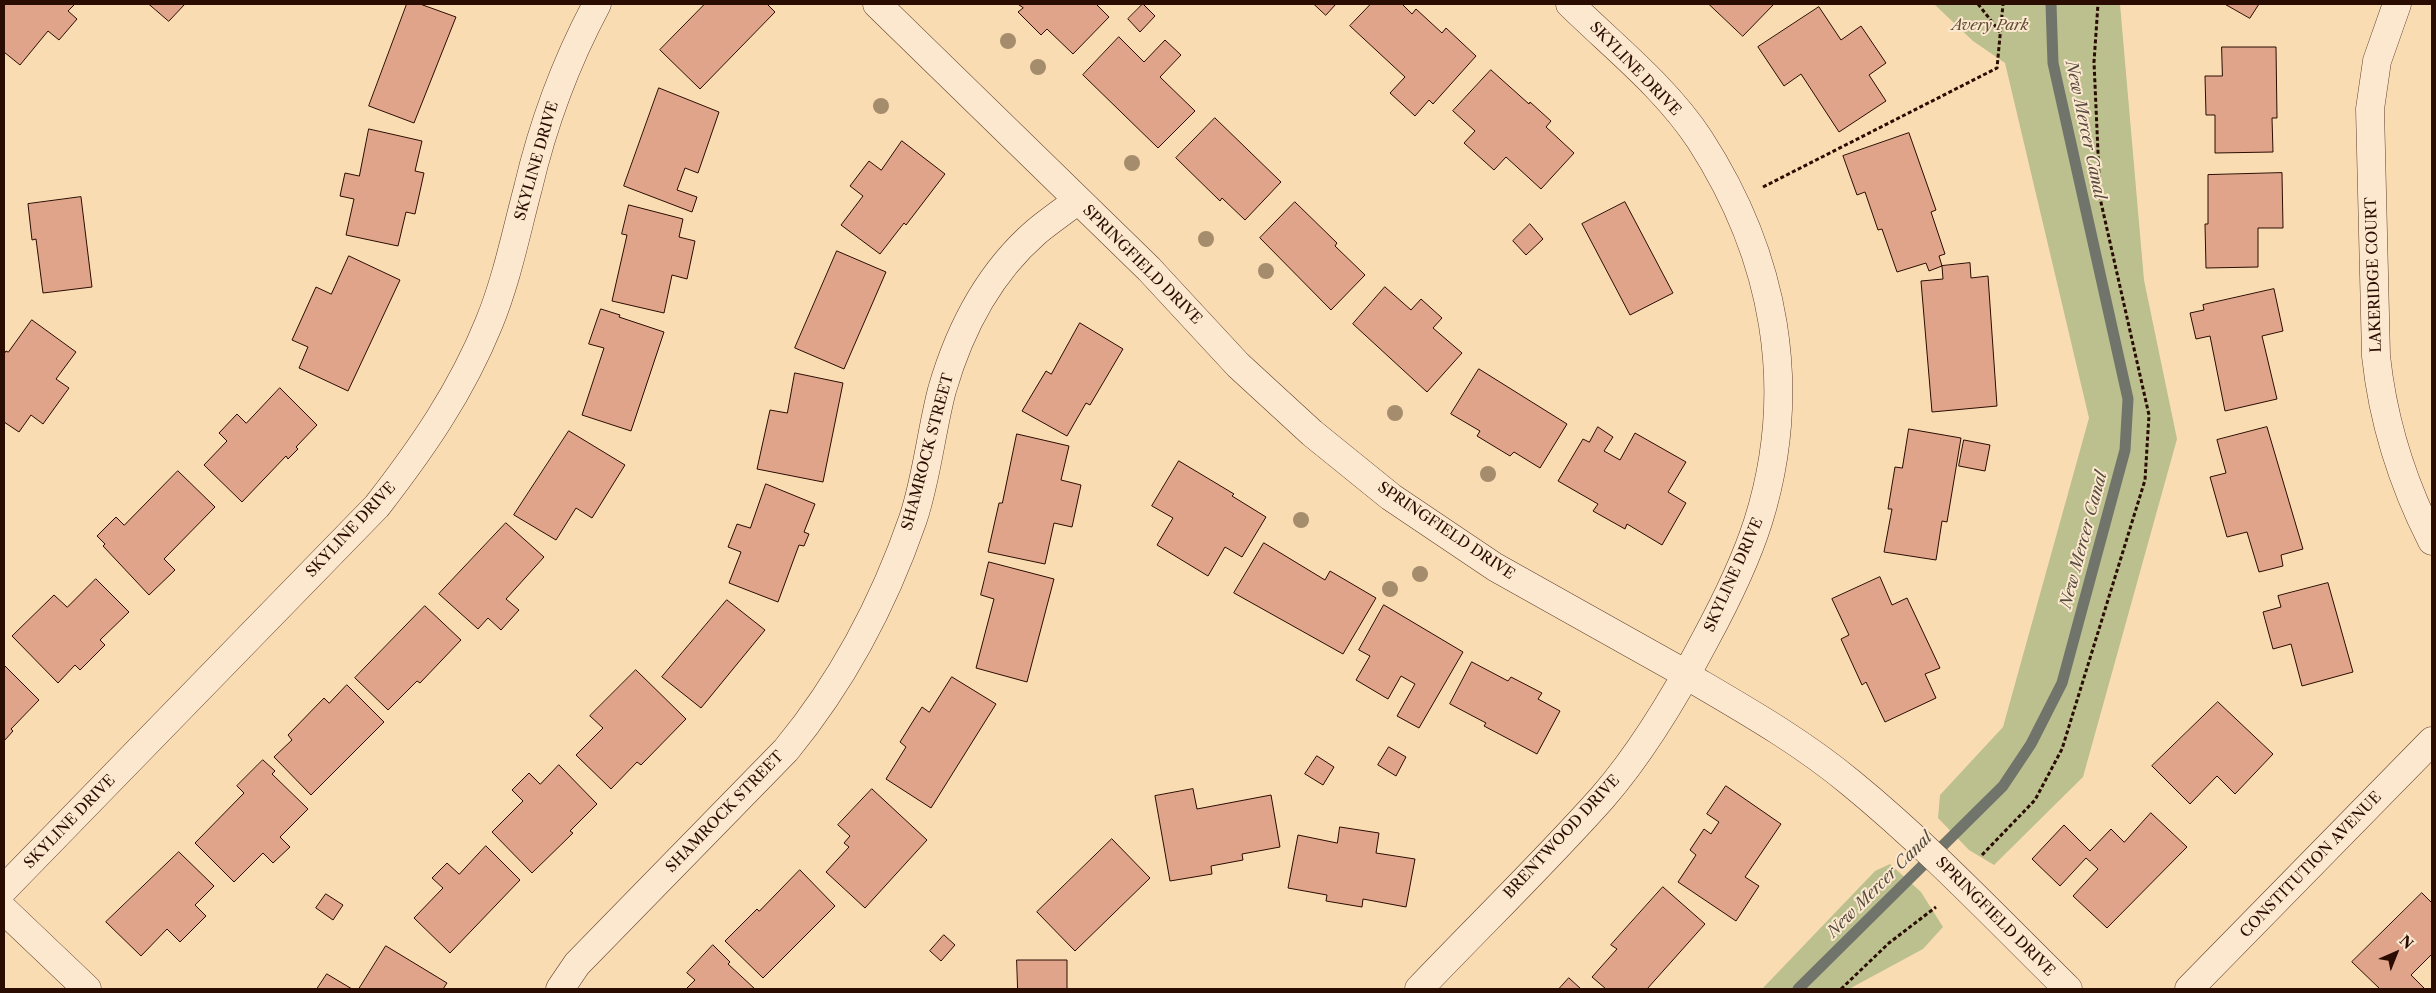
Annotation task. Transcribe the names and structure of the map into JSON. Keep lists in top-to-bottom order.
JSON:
{
  "streets": {
    "street": [
      "SKYLINE DRIVE",
      "SPRINGFIELD DRIVE",
      "LAKERIDGE COURT",
      "SHAMROCK STREET",
      "BRENTWOOD DRIVE",
      "CONSTITUTION AVENUE"
    ]
  },
  "crossings": [
    ["SKYLINE DRIVE", "SPRINGFIELD DRIVE"],
    ["SKYLINE DRIVE", "BRENTWOOD DRIVE"],
    ["SPRINGFIELD DRIVE", "SHAMROCK STREET"],
    ["SPRINGFIELD DRIVE", "BRENTWOOD DRIVE"]
  ],
  "water": ["New Mercer Canal"],
  "parks": ["Avery Park"],
  "north": "top right"
}
